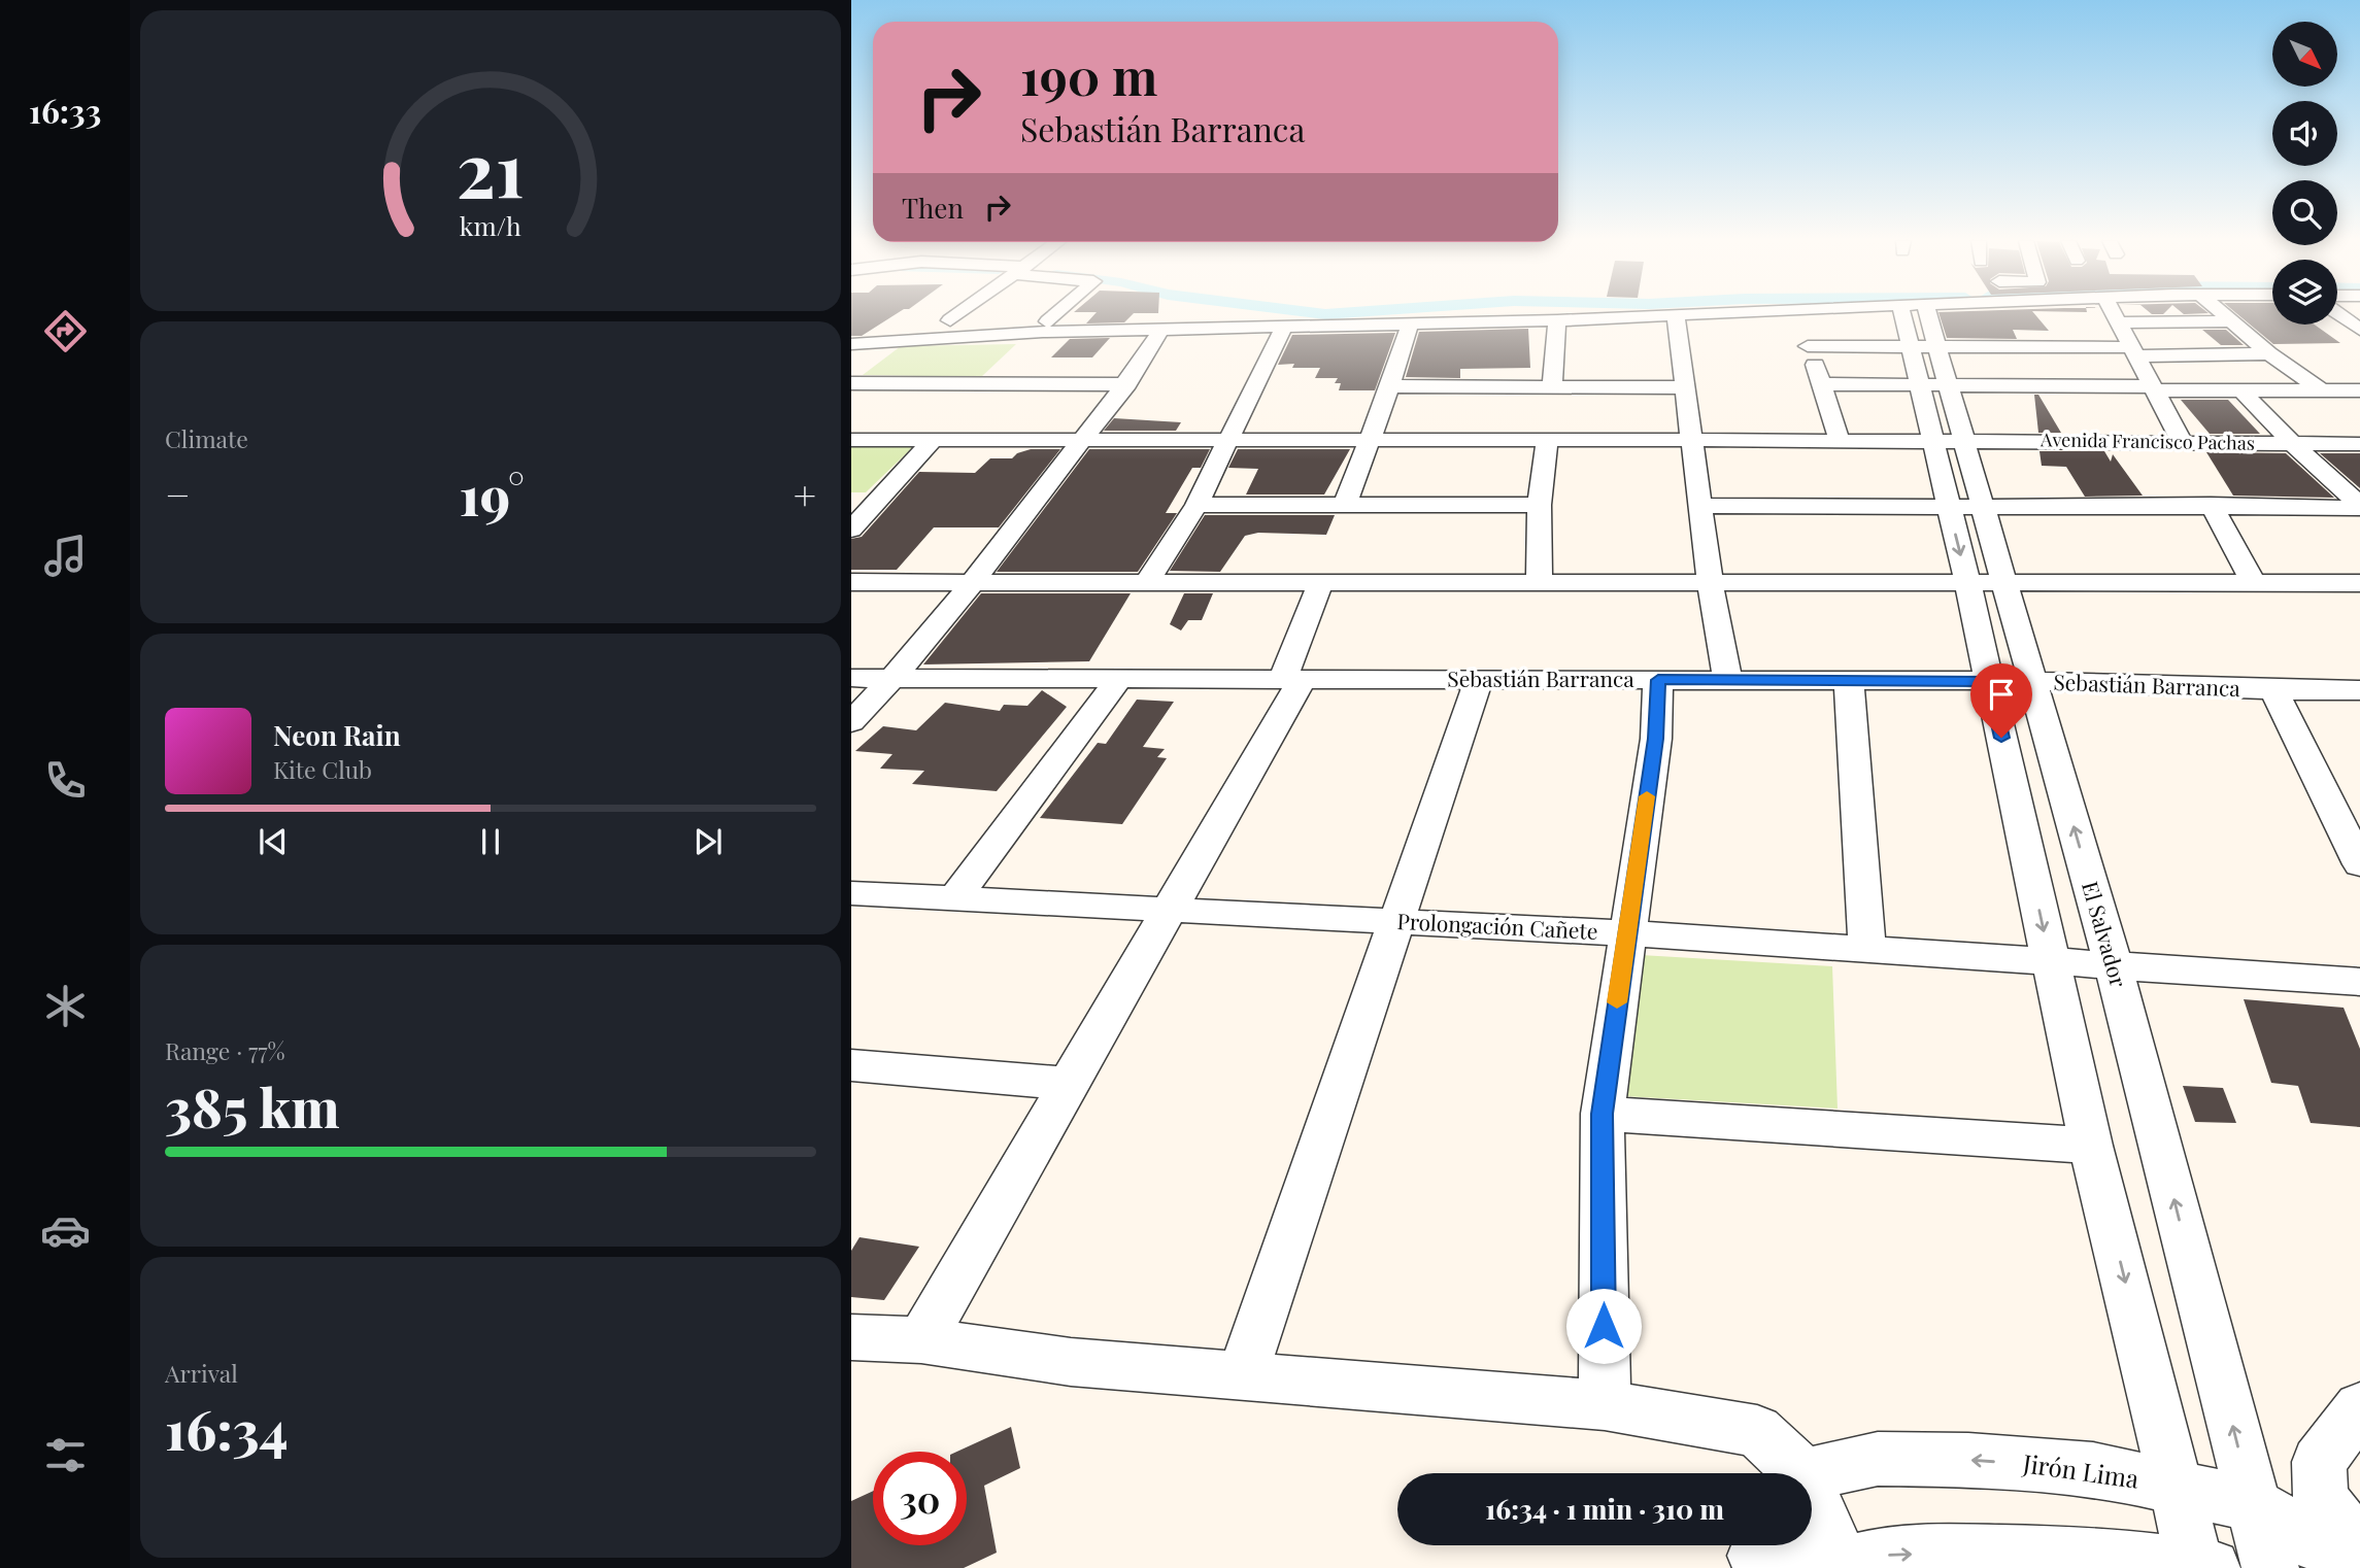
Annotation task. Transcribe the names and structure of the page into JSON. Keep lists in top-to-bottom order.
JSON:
{
  "streets": {
    "street": [
      "Avenida Francisco Pachas",
      "Sebastián Barranca",
      "Prolongación Cañete",
      "El Salvador",
      "Jirón Lima"
    ]
  },
  "crossings": [
    ["Avenida Francisco Pachas", "El Salvador"],
    ["Sebastián Barranca", "El Salvador"],
    ["Prolongación Cañete", "El Salvador"],
    ["El Salvador", "Jirón Lima"]
  ],
  "north": "bottom right",
  "page": {
    "tabs": "16:33",
    "turn": ["190 m", "Sebastián Barranca"],
    "then": "Then",
    "tile": [
      "Climate",
      ["Range · 77%", "385 km"],
      ["Arrival", "16:34"]
    ],
    "heat": ["−", "19°", "+"],
    "song": ["Neon Rain", "Kite Club"],
    "limit": "30",
    "trip": "16:34 · 1 min · 310 m",
    "gauge": ["21", "km/h"]
  }
}
